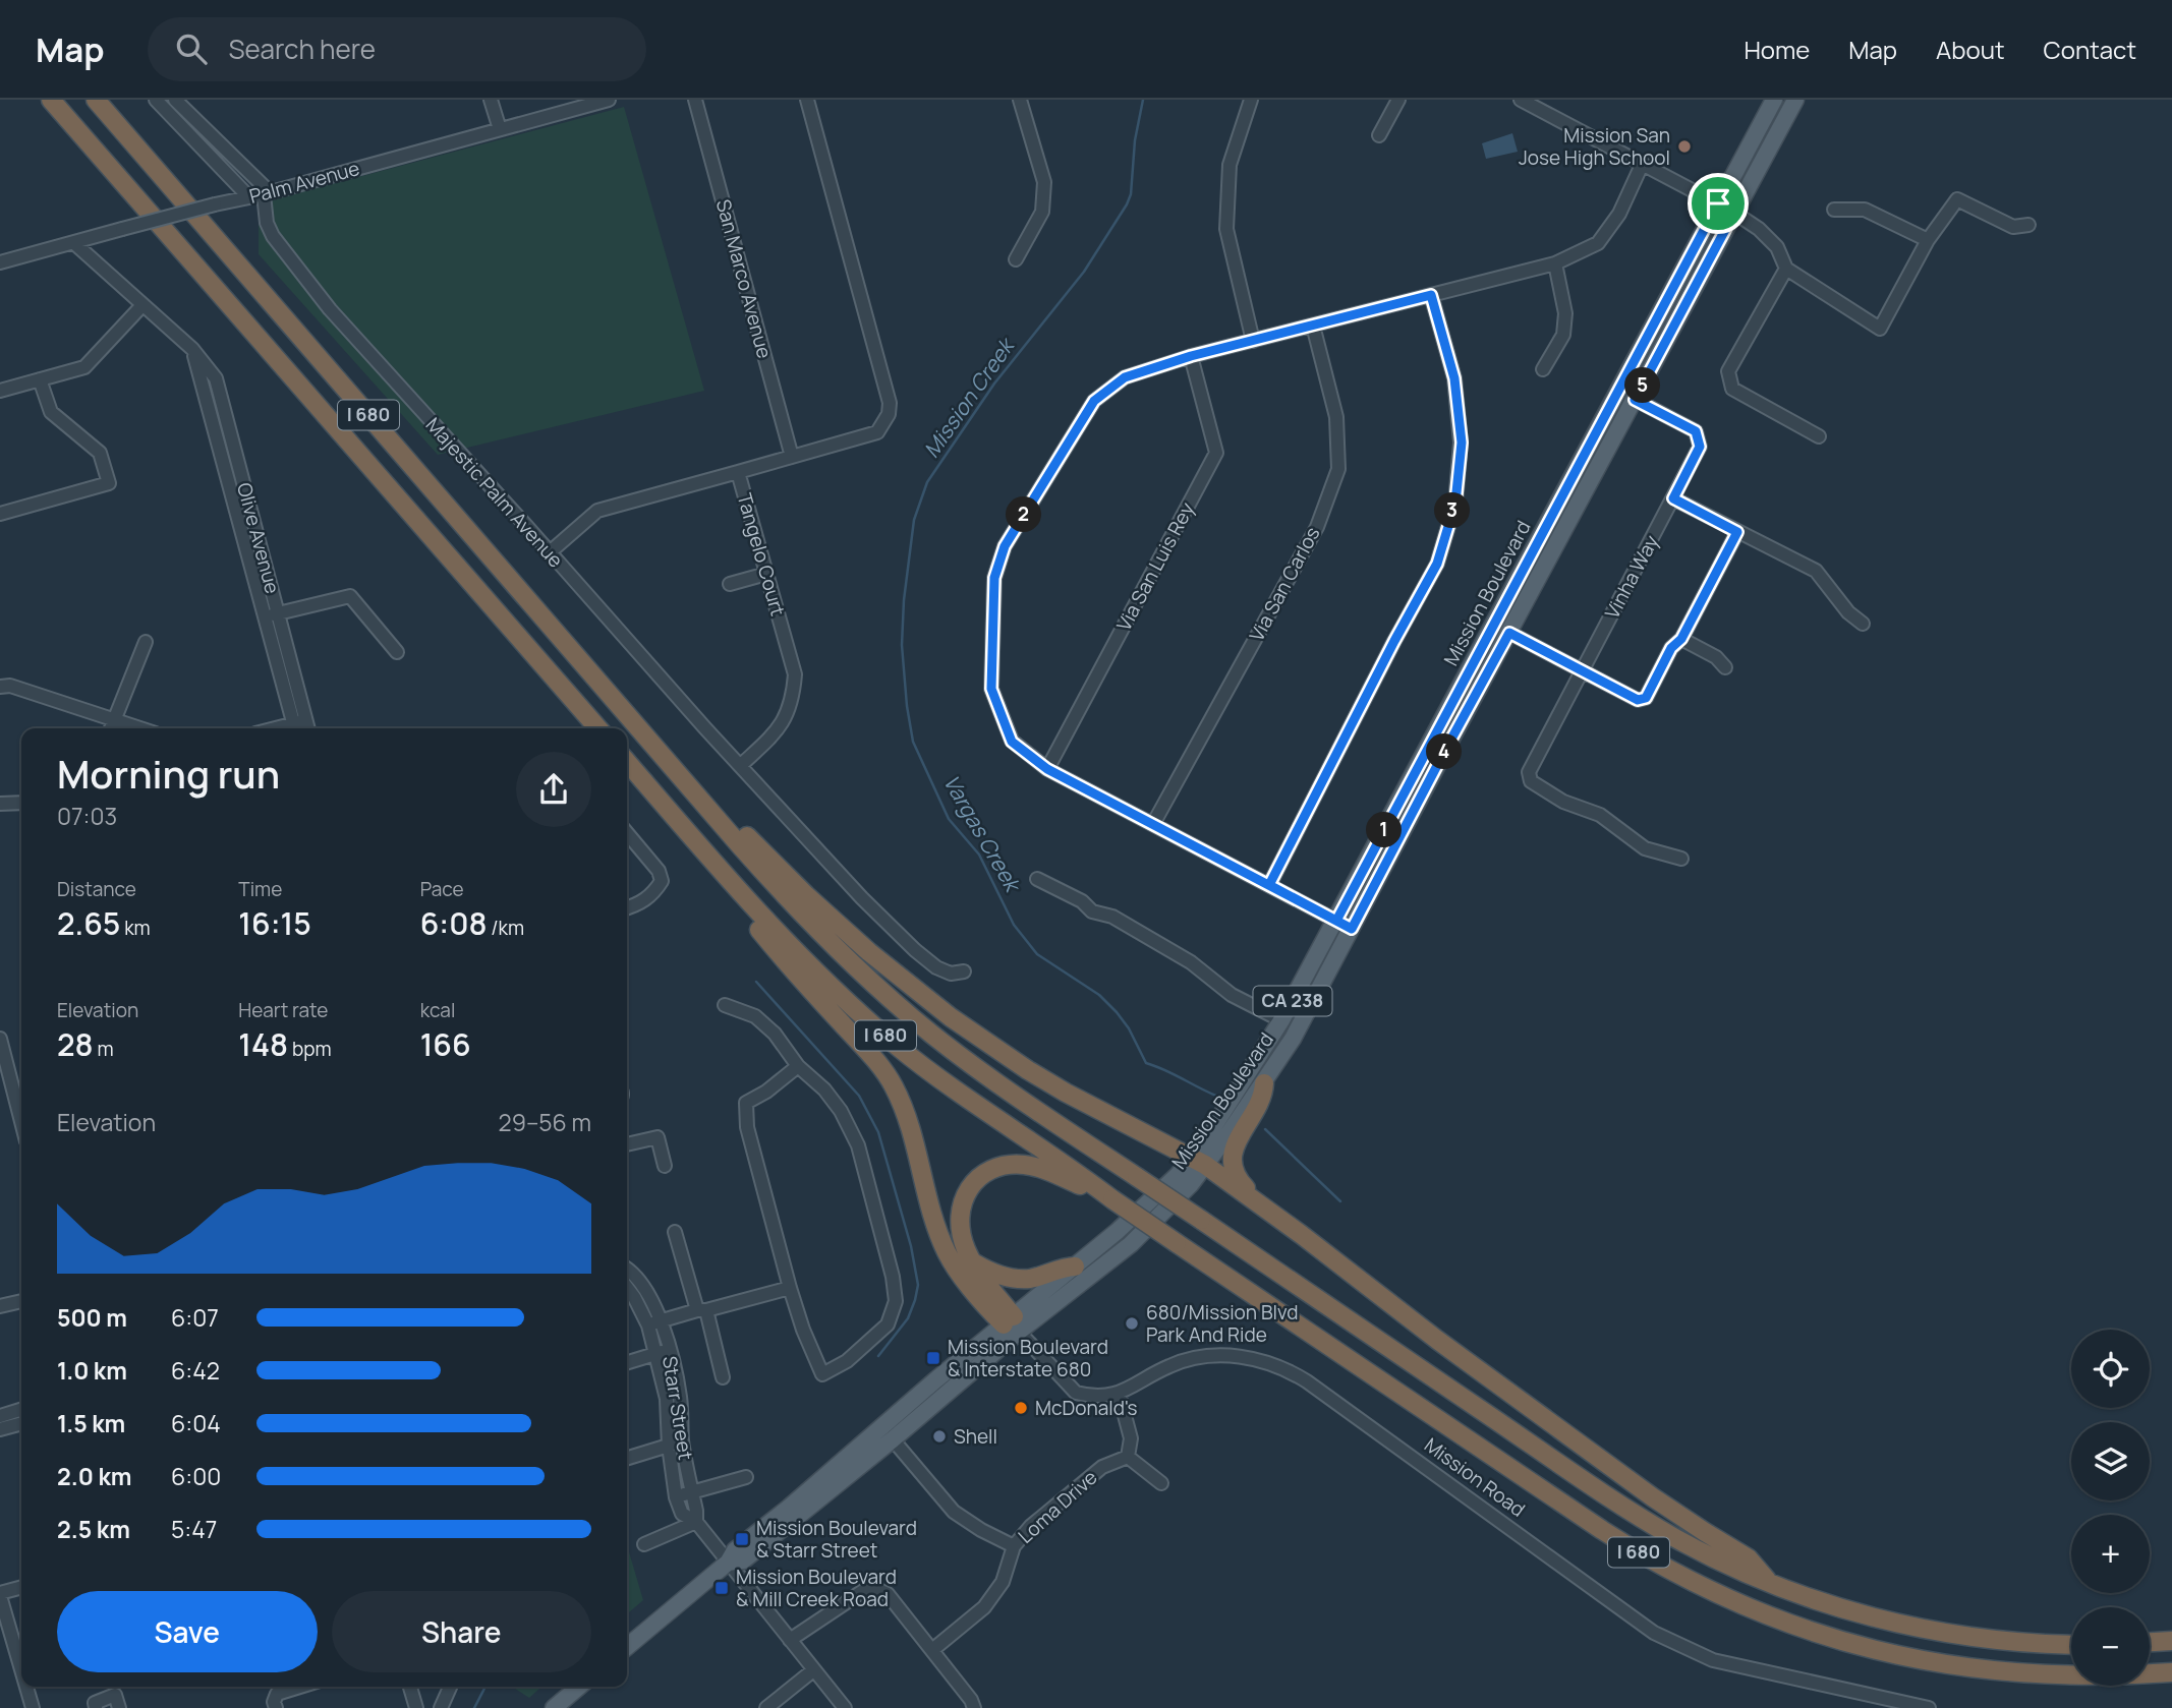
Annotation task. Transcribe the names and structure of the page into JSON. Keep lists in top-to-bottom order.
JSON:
{
  "streets": {
    "highway": ["I 680"],
    "main road": ["Mission Boulevard", "CA 238"],
    "street": [
      "Palm Avenue",
      "San Marco Avenue",
      "Majestic Palm Avenue",
      "Olive Avenue",
      "Tangelo Court",
      "Via San Luis Rey",
      "Vinha Way",
      "Via San Carlos",
      "Starr Street",
      "Mission Road",
      "Loma Drive"
    ]
  },
  "crossings": [
    ["Palm Avenue", "Majestic Palm Avenue"],
    ["Palm Avenue", "Olive Avenue"],
    ["San Marco Avenue", "Tangelo Court"],
    ["Majestic Palm Avenue", "Tangelo Court"],
    ["Vinha Way", "Mission Boulevard"],
    ["Mission Boulevard", "Starr Street"],
    ["Mission Boulevard", "Mission Road"]
  ],
  "water": ["Mission Creek", "Vargas Creek"],
  "places": {
    "other": [
      "Mission San Jose High School",
      "680/Mission Blvd Park And Ride",
      "McDonald's",
      "Shell"
    ],
    "transit": ["Mission Boulevard & Interstate 680", "Mission Boulevard & Starr Street", "Mission Boulevard & Mill Creek Road"]
  },
  "page": {
    "header": "Map",
    "search": "Search here",
    "nav": [
      "Home",
      "Map",
      "About",
      "Contact"
    ],
    "pins": [
      "5",
      "3",
      "2",
      "4",
      "1"
    ],
    "heading": ["Morning run", "07:03"],
    "stats": [
      ["Distance", "2.65 km"],
      ["Time", "16:15"],
      ["Pace", "6:08 /km"],
      ["Elevation", "28 m"],
      ["Heart rate", "148 bpm"],
      ["kcal", "166"]
    ],
    "chart": ["Elevation", "29–56 m"],
    "list": [
      {
        "name": "500 m",
        "note": "6:07"
      },
      {
        "name": "1.0 km",
        "note": "6:42"
      },
      {
        "name": "1.5 km",
        "note": "6:04"
      },
      {
        "name": "2.0 km",
        "note": "6:00"
      },
      {
        "name": "2.5 km",
        "note": "5:47"
      }
    ],
    "map_buttons": ["+", "−"],
    "buttons": ["Save", "Share"]
  }
}
